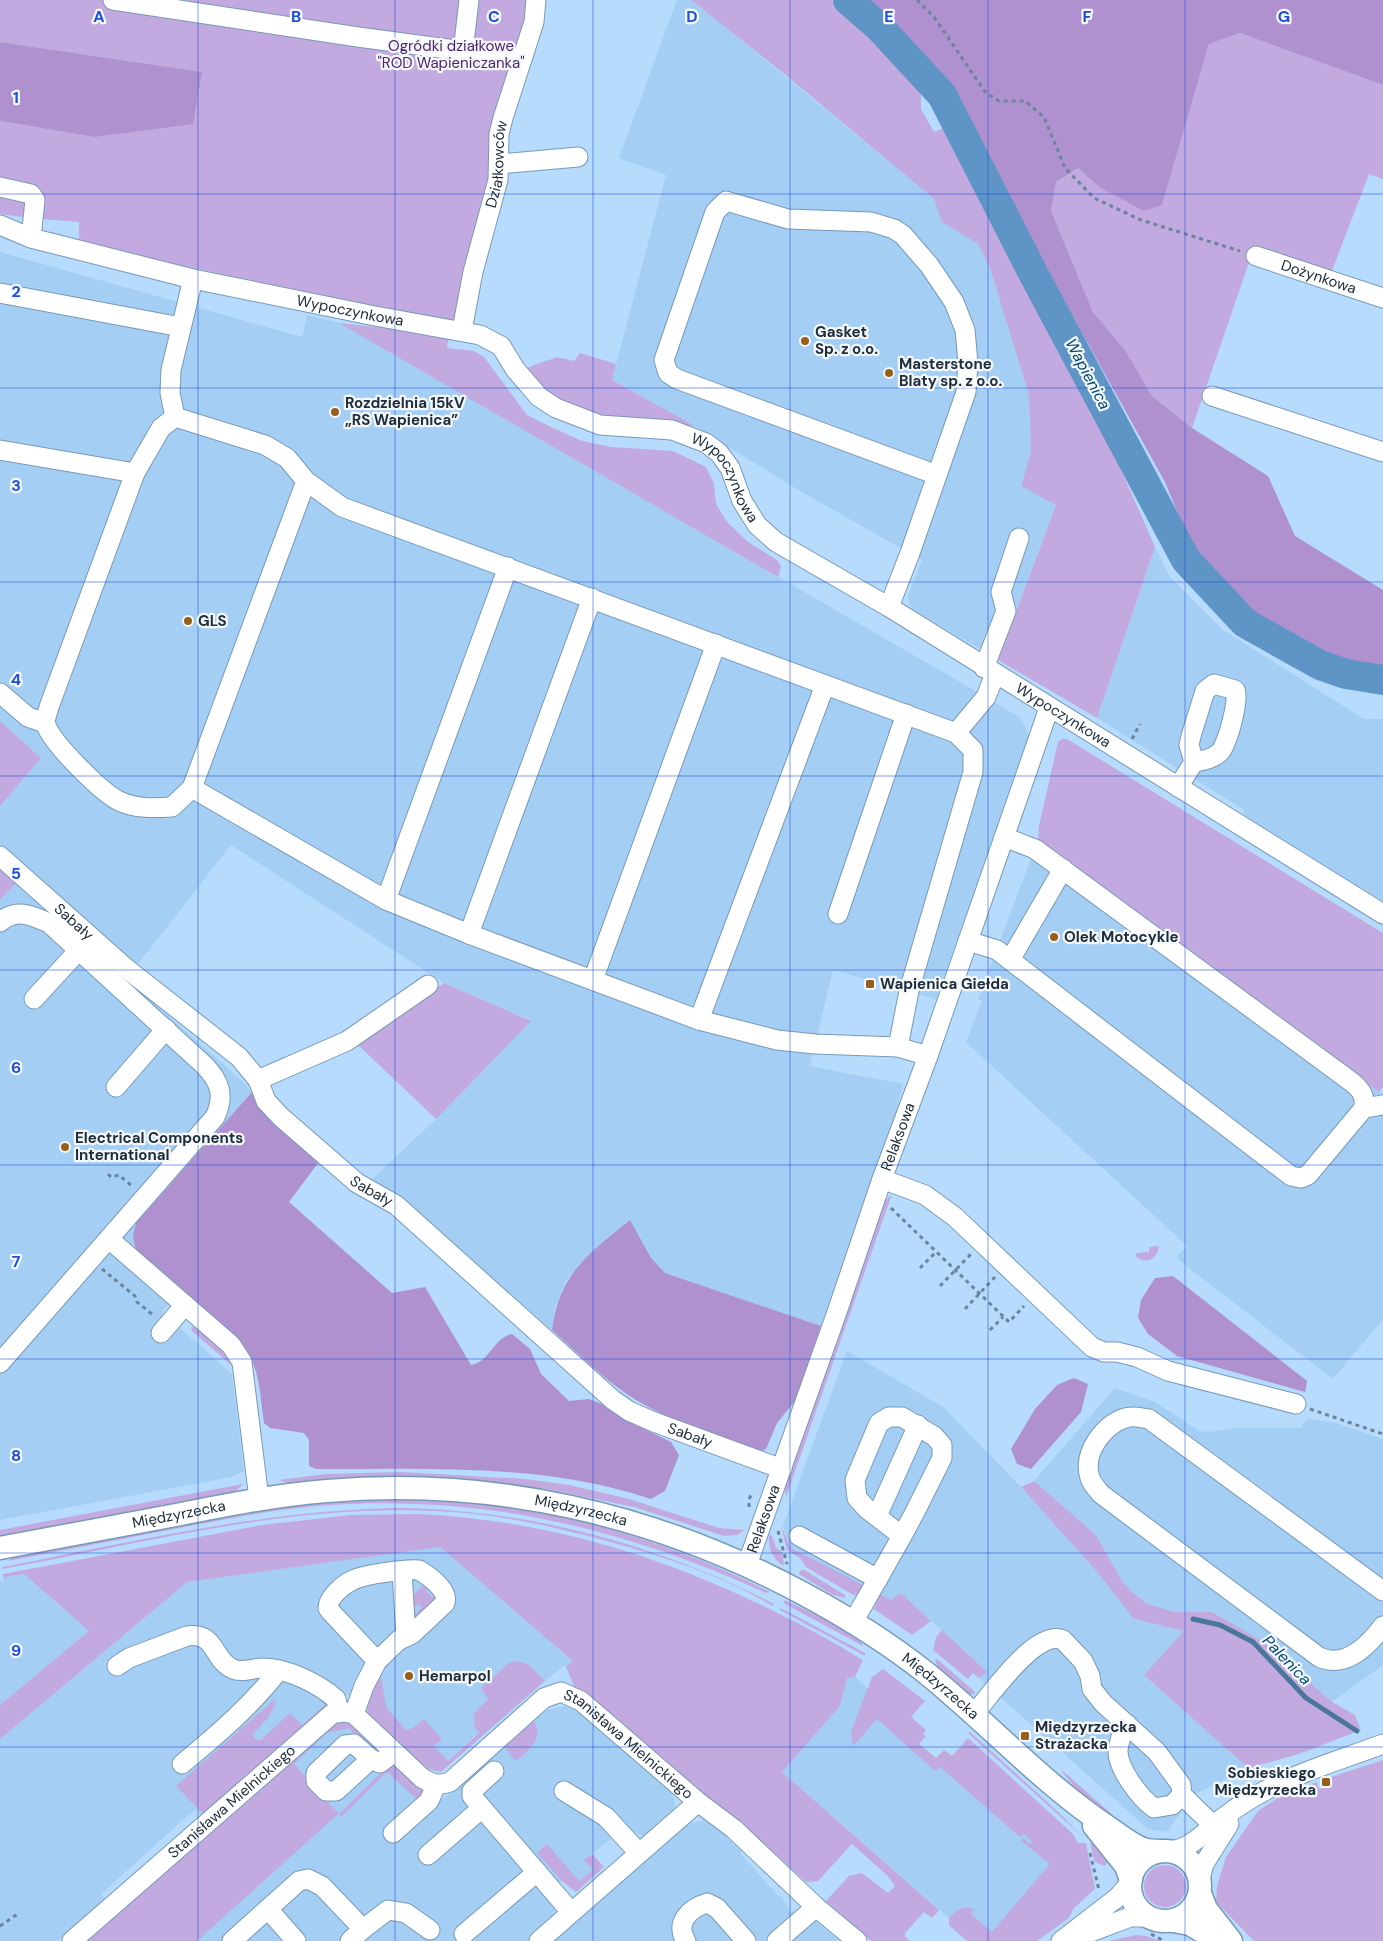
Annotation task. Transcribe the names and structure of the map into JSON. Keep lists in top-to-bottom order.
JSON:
{
  "streets": {
    "main road": ["Międzyrzecka"],
    "street": [
      "Działkowców",
      "Dożynkowa",
      "Wypoczynkowa",
      "Sabały",
      "Relaksowa",
      "Stanisława Mielnickiego"
    ]
  },
  "crossings": [
    ["Działkowców", "Wypoczynkowa"],
    ["Wypoczynkowa", "Relaksowa"],
    ["Sabały", "Relaksowa"],
    ["Relaksowa", "Międzyrzecka"]
  ],
  "water": ["Wapienica", "Palenica"],
  "parks": ["Ogródki działkowe \"ROD Wapieniczanka\""],
  "places": {
    "other": [
      "Gasket Sp. z o.o.",
      "Masterstone Blaty sp. z o.o.",
      "Rozdzielnia 15kV „RS Wapienica”",
      "GLS",
      "Olek Motocykle",
      "Electrical Components International",
      "Hemarpol"
    ],
    "transit": ["Wapienica Giełda", "Międzyrzecka Strażacka", "Sobieskiego Międzyrzecka"]
  },
  "grid": {
    "columns": [
      "A",
      "B",
      "C",
      "D",
      "E",
      "F",
      "G"
    ],
    "rows": [
      "1",
      "2",
      "3",
      "4",
      "5",
      "6",
      "7",
      "8",
      "9"
    ]
  }
}
